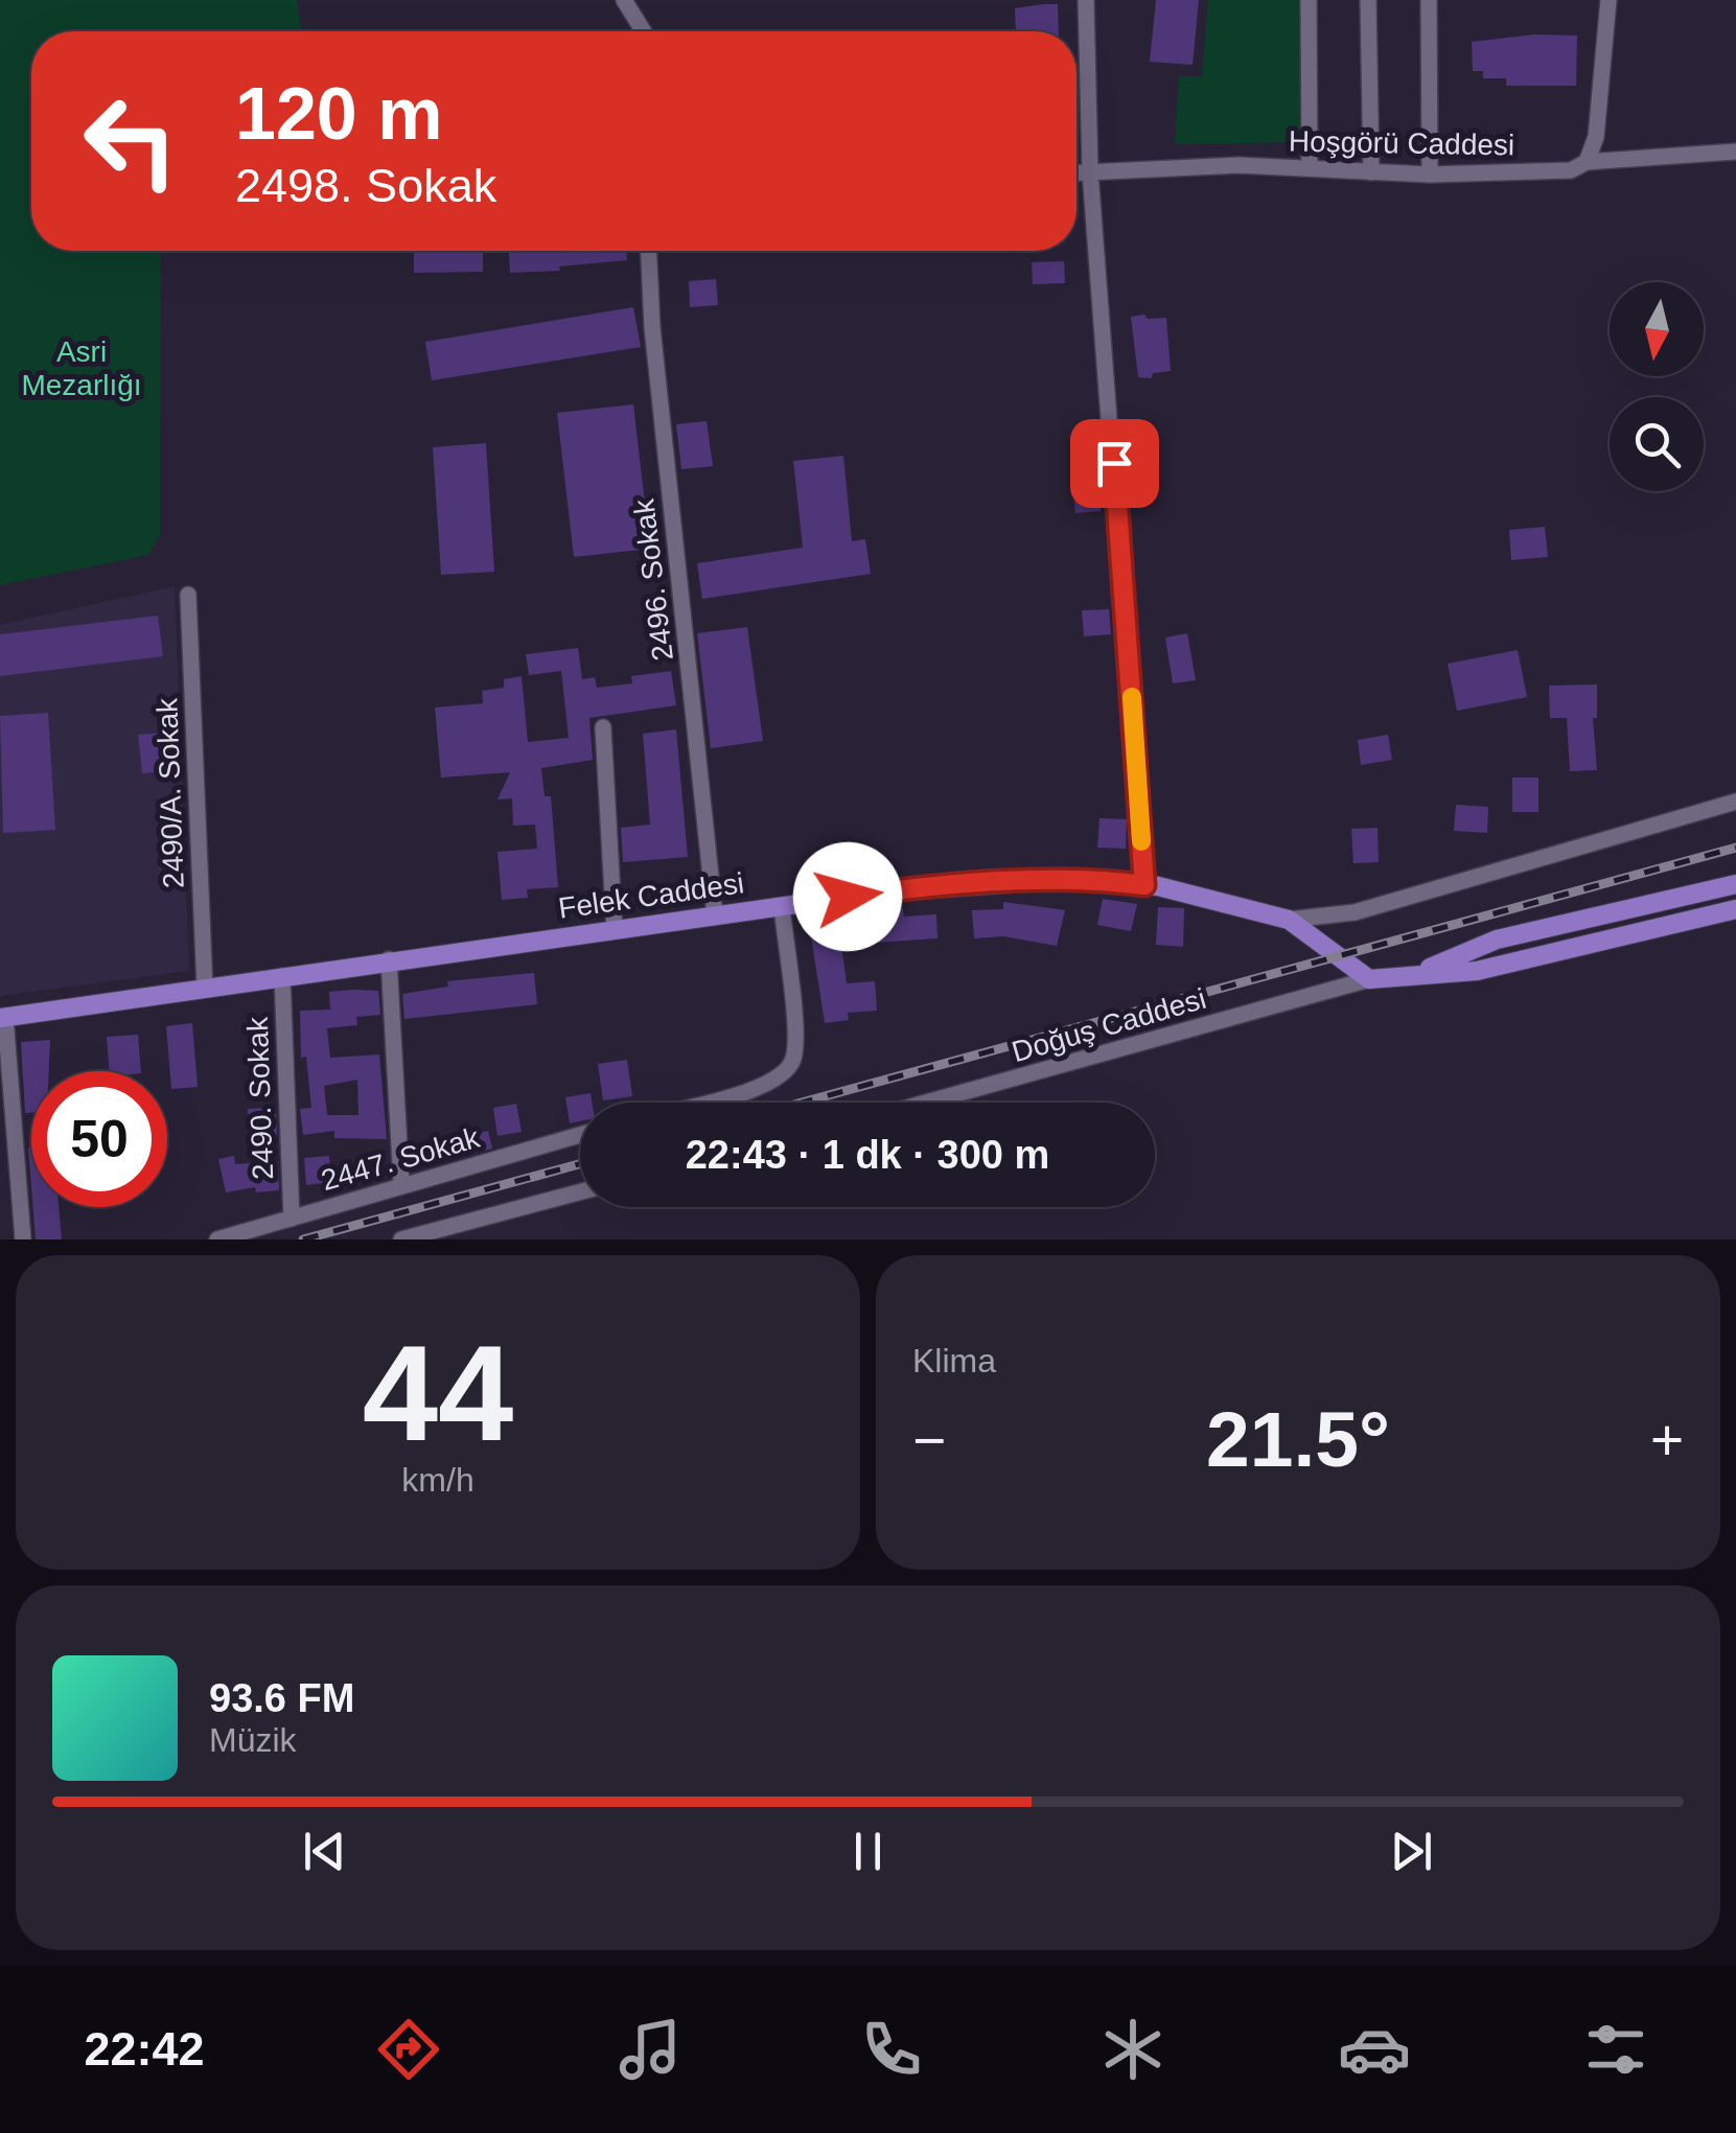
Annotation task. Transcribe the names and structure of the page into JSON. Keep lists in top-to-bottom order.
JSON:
{
  "streets": {
    "main road": ["Felek Caddesi"],
    "street": [
      "Hoşgörü Caddesi",
      "2496. Sokak",
      "2490/A. Sokak",
      "Doğuş Caddesi",
      "2490. Sokak",
      "2447. Sokak"
    ]
  },
  "crossings": [
    ["2496. Sokak", "Felek Caddesi"],
    ["2490/A. Sokak", "Felek Caddesi"],
    ["Felek Caddesi", "Doğuş Caddesi"],
    ["Felek Caddesi", "2490. Sokak"],
    ["2490. Sokak", "2447. Sokak"]
  ],
  "parks": ["Asri Mezarlığı"],
  "north": "bottom",
  "page": {
    "turn": ["120 m", "2498. Sokak"],
    "limit": "50",
    "trip": "22:43 · 1 dk · 300 m",
    "tile": [
      ["44", "km/h"],
      "Klima"
    ],
    "heat": ["−", "21.5°", "+"],
    "song": ["93.6 FM", "Müzik"],
    "tabs": "22:42"
  }
}
